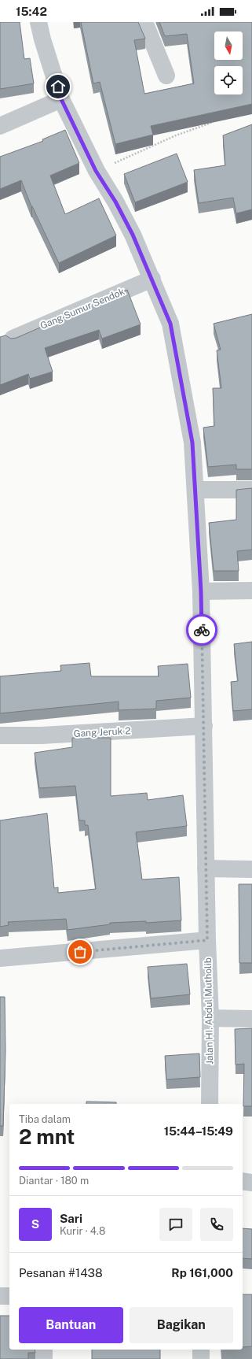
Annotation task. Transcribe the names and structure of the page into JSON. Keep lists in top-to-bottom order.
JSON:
{
  "streets": {
    "street": ["Gang Sumur Sendok", "Gang Jeruk 2", "Jalan HI. Abdul Mutholib"]
  },
  "crossings": [
    ["Gang Sumur Sendok", "Jalan HI. Abdul Mutholib"],
    ["Gang Jeruk 2", "Jalan HI. Abdul Mutholib"]
  ],
  "north": "bottom",
  "page": {
    "status": "15:42",
    "heading": ["2 mnt", "Tiba dalam", "15:44–15:49"],
    "panel": [
      "Sari",
      "Kurir · 4.8",
      "Pesanan #1438",
      "Rp 161,000"
    ],
    "bar": "Diantar · 180 m",
    "round": "S",
    "buttons": ["Bantuan", "Bagikan"]
  }
}
